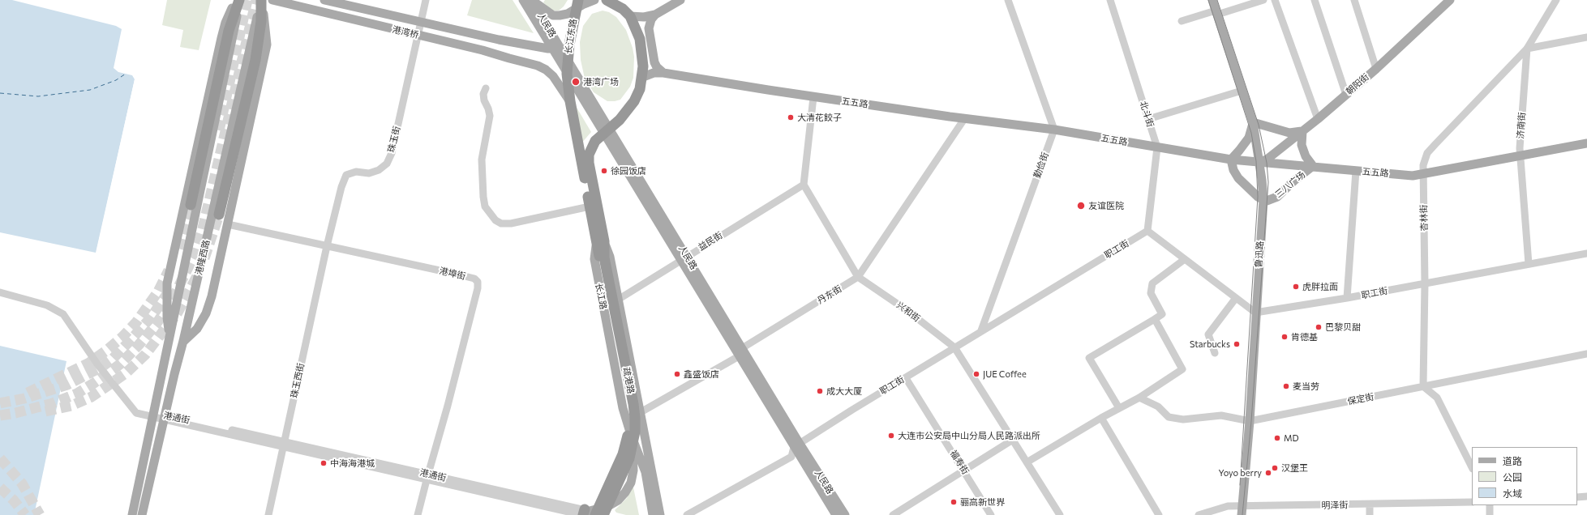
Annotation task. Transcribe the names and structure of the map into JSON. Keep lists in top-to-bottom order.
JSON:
{
  "streets": {
    "highway": ["长江东路", "长江路", "疏港路"],
    "main road": [
      "人民路",
      "港湾桥",
      "朝阳街",
      "五五路",
      "三八广场",
      "鲁迅路",
      "港隆西路"
    ],
    "street": [
      "北斗街",
      "济南街",
      "珠玉街",
      "勤俭街",
      "杏林街",
      "益民街",
      "职工街",
      "港埠街",
      "丹东街",
      "兴和街",
      "珠玉西街",
      "保定街",
      "港通街",
      "福寿街",
      "明泽街"
    ]
  },
  "crossings": [
    ["人民路", "港湾桥"],
    ["人民路", "长江东路"],
    ["人民路", "益民街"],
    ["人民路", "职工街"],
    ["人民路", "丹东街"],
    ["人民路", "长江路"],
    ["港湾桥", "长江路"],
    ["长江东路", "长江路"],
    ["朝阳街", "五五路"],
    ["朝阳街", "三八广场"],
    ["朝阳街", "鲁迅路"],
    ["五五路", "北斗街"],
    ["五五路", "济南街"],
    ["五五路", "勤俭街"],
    ["五五路", "三八广场"],
    ["五五路", "杏林街"],
    ["五五路", "鲁迅路"],
    ["五五路", "丹东街"],
    ["北斗街", "职工街"],
    ["济南街", "杏林街"],
    ["济南街", "职工街"],
    ["珠玉街", "港埠街"],
    ["珠玉街", "珠玉西街"],
    ["勤俭街", "职工街"],
    ["三八广场", "鲁迅路"],
    ["杏林街", "职工街"],
    ["杏林街", "保定街"],
    ["益民街", "兴和街"],
    ["职工街", "鲁迅路"],
    ["职工街", "兴和街"],
    ["职工街", "福寿街"],
    ["鲁迅路", "保定街"],
    ["鲁迅路", "明泽街"],
    ["港隆西路", "港通街"],
    ["港埠街", "珠玉西街"],
    ["港埠街", "港通街"],
    ["丹东街", "兴和街"],
    ["长江路", "疏港路"],
    ["珠玉西街", "港通街"],
    ["疏港路", "港通街"]
  ],
  "places": [
    "港湾广场",
    "大清花餃子",
    "徐园饭店",
    "友谊医院",
    "虎胖拉面",
    "巴黎贝甜",
    "肯德基",
    "Starbucks",
    "鑫盛饭店",
    "JUE Coffee",
    "麦当劳",
    "成大大厦",
    "大连市公安局中山分局人民路派出所",
    "MD",
    "中海海港城",
    "汉堡王",
    "Yoyo berry",
    "骊高新世界"
  ],
  "legend": ["道路", "公园", "水域"]
}
